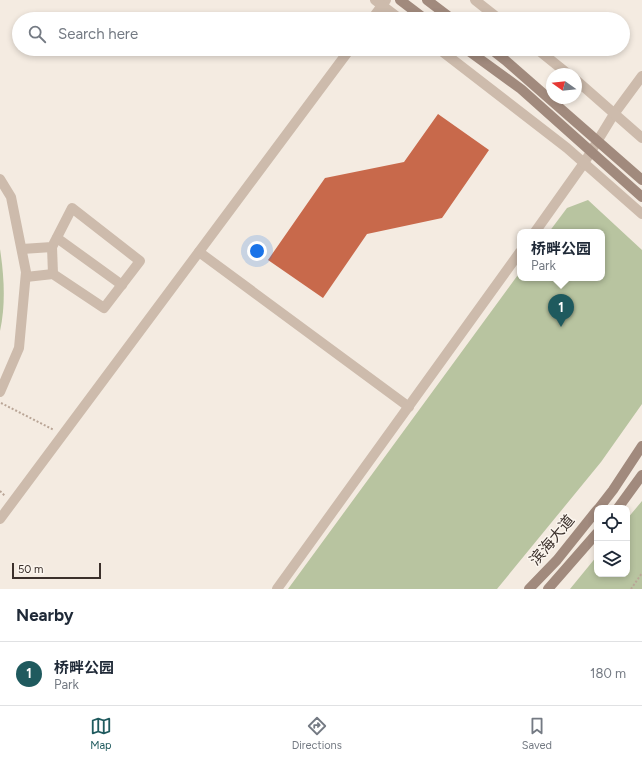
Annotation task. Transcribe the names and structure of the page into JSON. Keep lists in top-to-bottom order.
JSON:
{
  "streets": {
    "main road": ["滨海大道"]
  },
  "scale_bar": "50 m",
  "north": "left",
  "page": {
    "search": "Search here",
    "popup": ["桥畔公园", "Park"],
    "pins": "1",
    "scale": "50 m",
    "heading": "Nearby",
    "list": [
      {
        "mark": "1",
        "name": "桥畔公园",
        "note": "Park",
        "value": "180 m"
      }
    ],
    "nav": ["Map", "Directions", "Saved"]
  }
}
